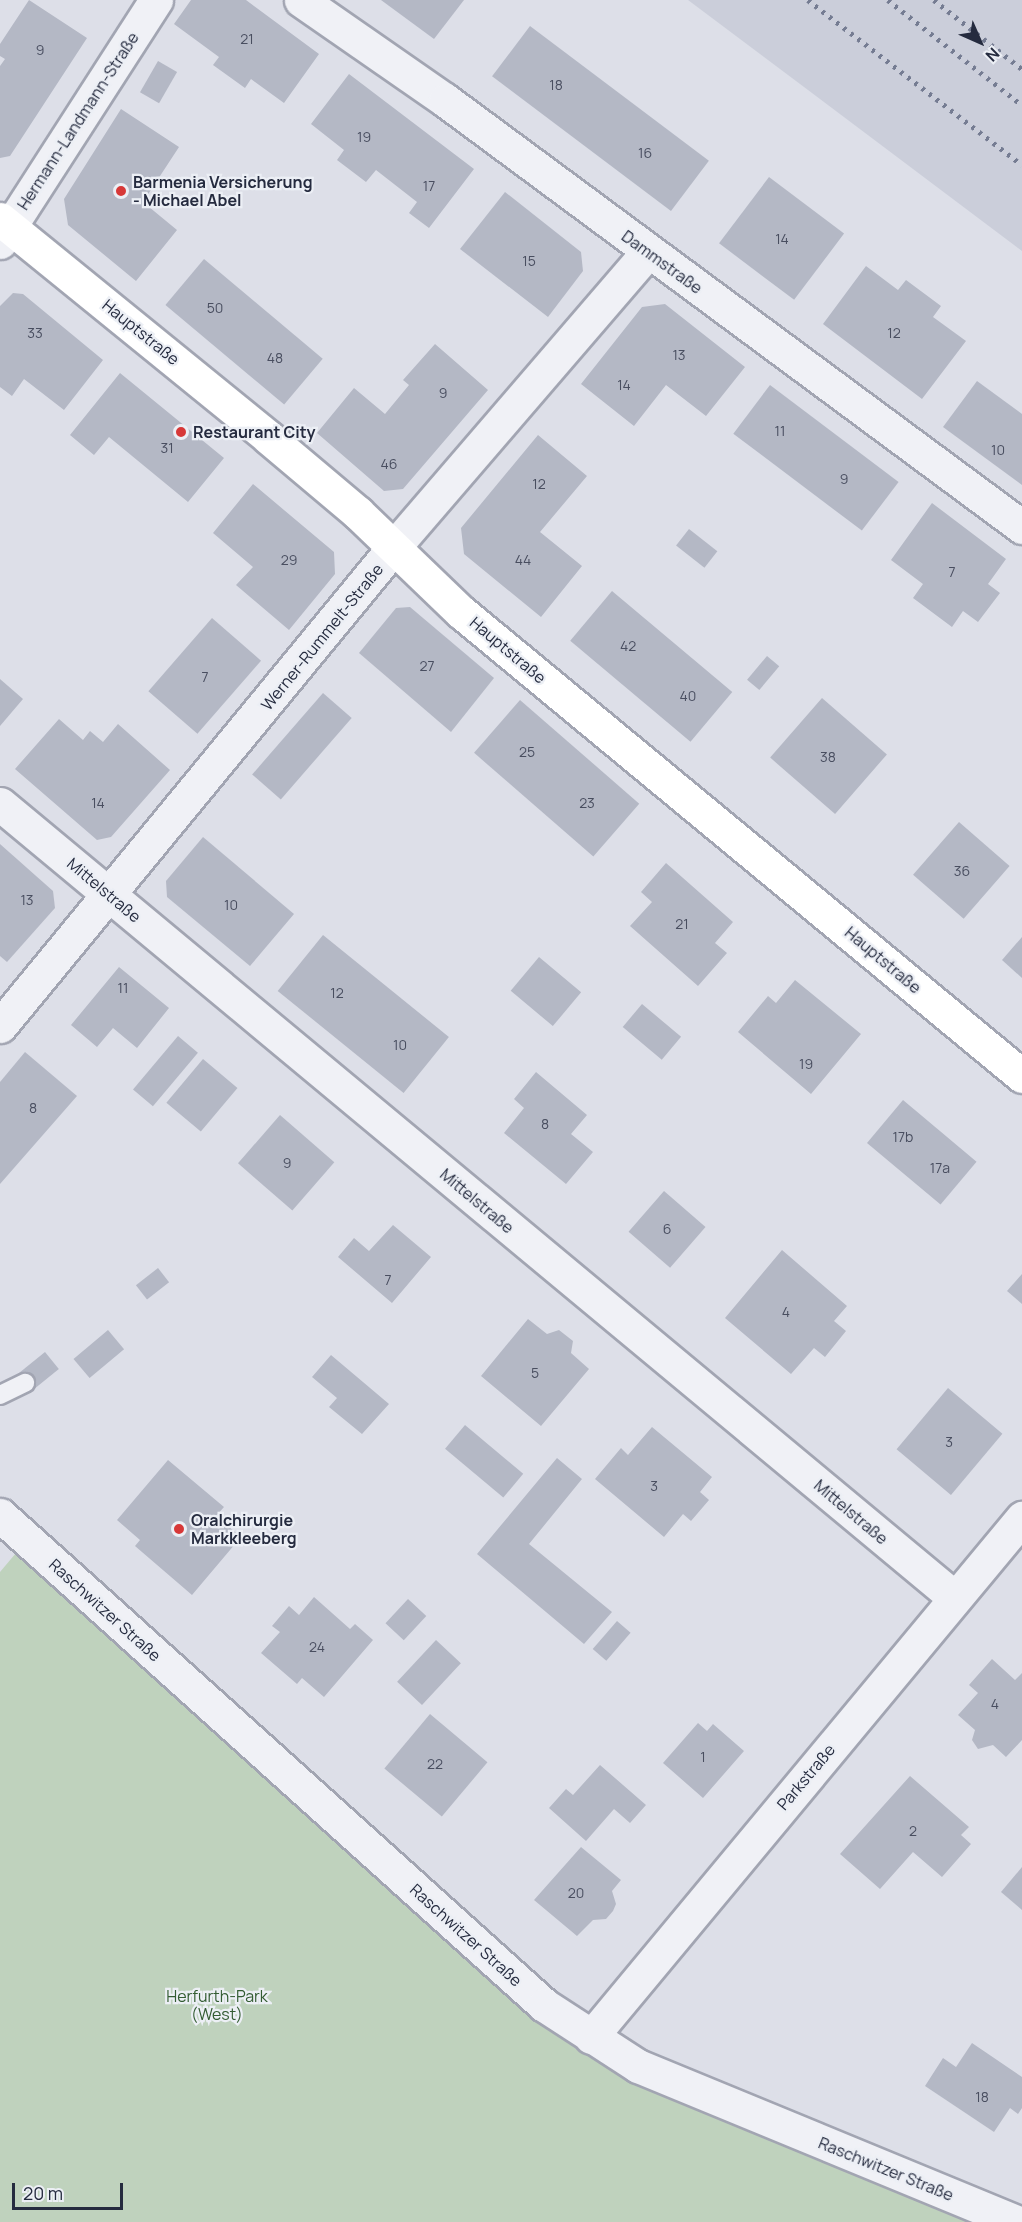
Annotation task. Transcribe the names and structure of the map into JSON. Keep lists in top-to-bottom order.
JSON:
{
  "streets": {
    "main road": ["Hauptstraße"],
    "street": [
      "Hermann-Landmann-Straße",
      "Dammstraße",
      "Werner-Rummelt-Straße",
      "Mittelstraße",
      "Raschwitzer Straße",
      "Parkstraße"
    ]
  },
  "crossings": [
    ["Hermann-Landmann-Straße", "Hauptstraße"],
    ["Dammstraße", "Werner-Rummelt-Straße"],
    ["Hauptstraße", "Werner-Rummelt-Straße"],
    ["Werner-Rummelt-Straße", "Mittelstraße"],
    ["Mittelstraße", "Parkstraße"],
    ["Raschwitzer Straße", "Parkstraße"]
  ],
  "parks": ["Herfurth-Park (West)"],
  "places": ["Barmenia Versicherung - Michael Abel", "Restaurant City", "Oralchirurgie Markkleeberg"],
  "house_numbers": [
    "21",
    "9",
    "18",
    "19",
    "16",
    "17",
    "14",
    "15",
    "50",
    "33",
    "12",
    "13",
    "48",
    "14",
    "9",
    "11",
    "31",
    "10",
    "46",
    "9",
    "12",
    "29",
    "44",
    "7",
    "42",
    "27",
    "7",
    "40",
    "25",
    "38",
    "14",
    "23",
    "36",
    "13",
    "10",
    "21",
    "11",
    "12",
    "10",
    "19",
    "8",
    "8",
    "17b",
    "9",
    "17a",
    "6",
    "7",
    "4",
    "5",
    "3",
    "3",
    "24",
    "4",
    "1",
    "22",
    "2",
    "20",
    "18"
  ],
  "scale_bar": "20 m",
  "north": "bottom right"
}
